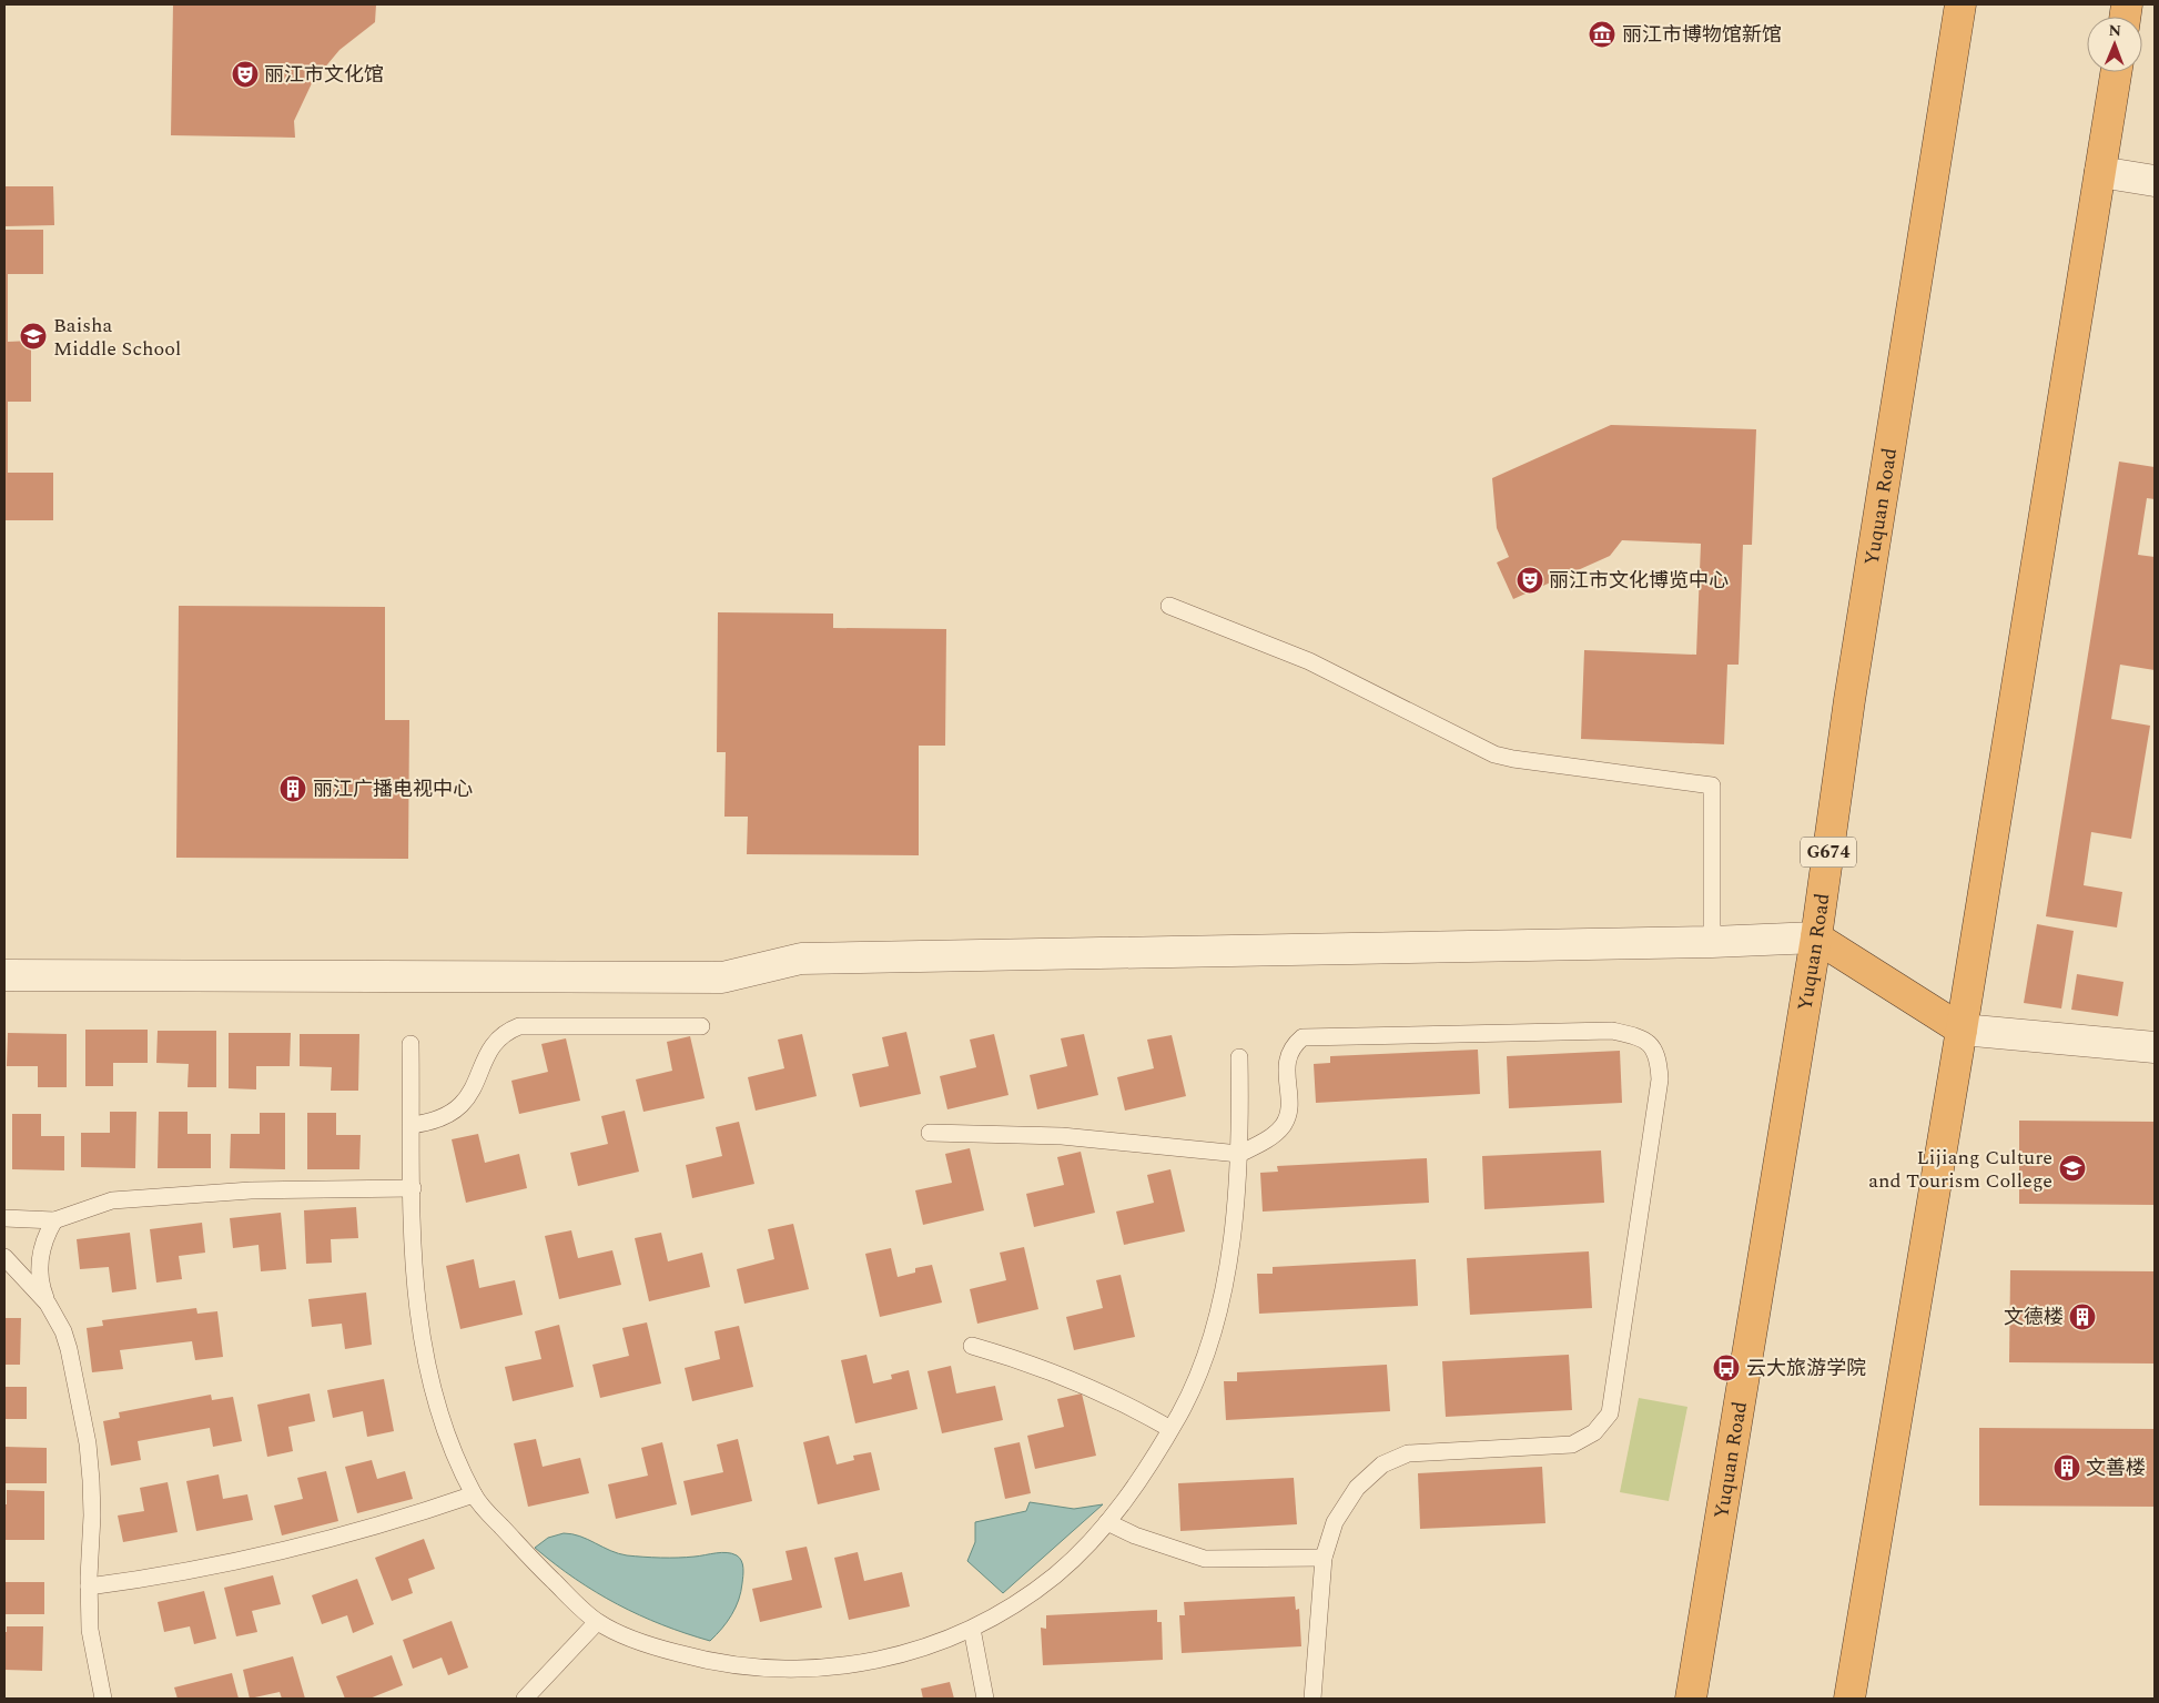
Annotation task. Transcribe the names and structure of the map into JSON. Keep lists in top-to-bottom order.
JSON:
{
  "streets": {
    "highway": ["Yuquan Road", "G674"]
  },
  "places": {
    "museum": ["丽江市博物馆新馆"],
    "theatre": ["丽江市文化馆", "丽江市文化博览中心"],
    "school or university": ["Baisha Middle School", "Lijiang Culture and Tourism College"],
    "building": ["丽江广播电视中心", "文德楼", "文善楼"],
    "bus stop": ["云大旅游学院"]
  },
  "north": "top"
}
